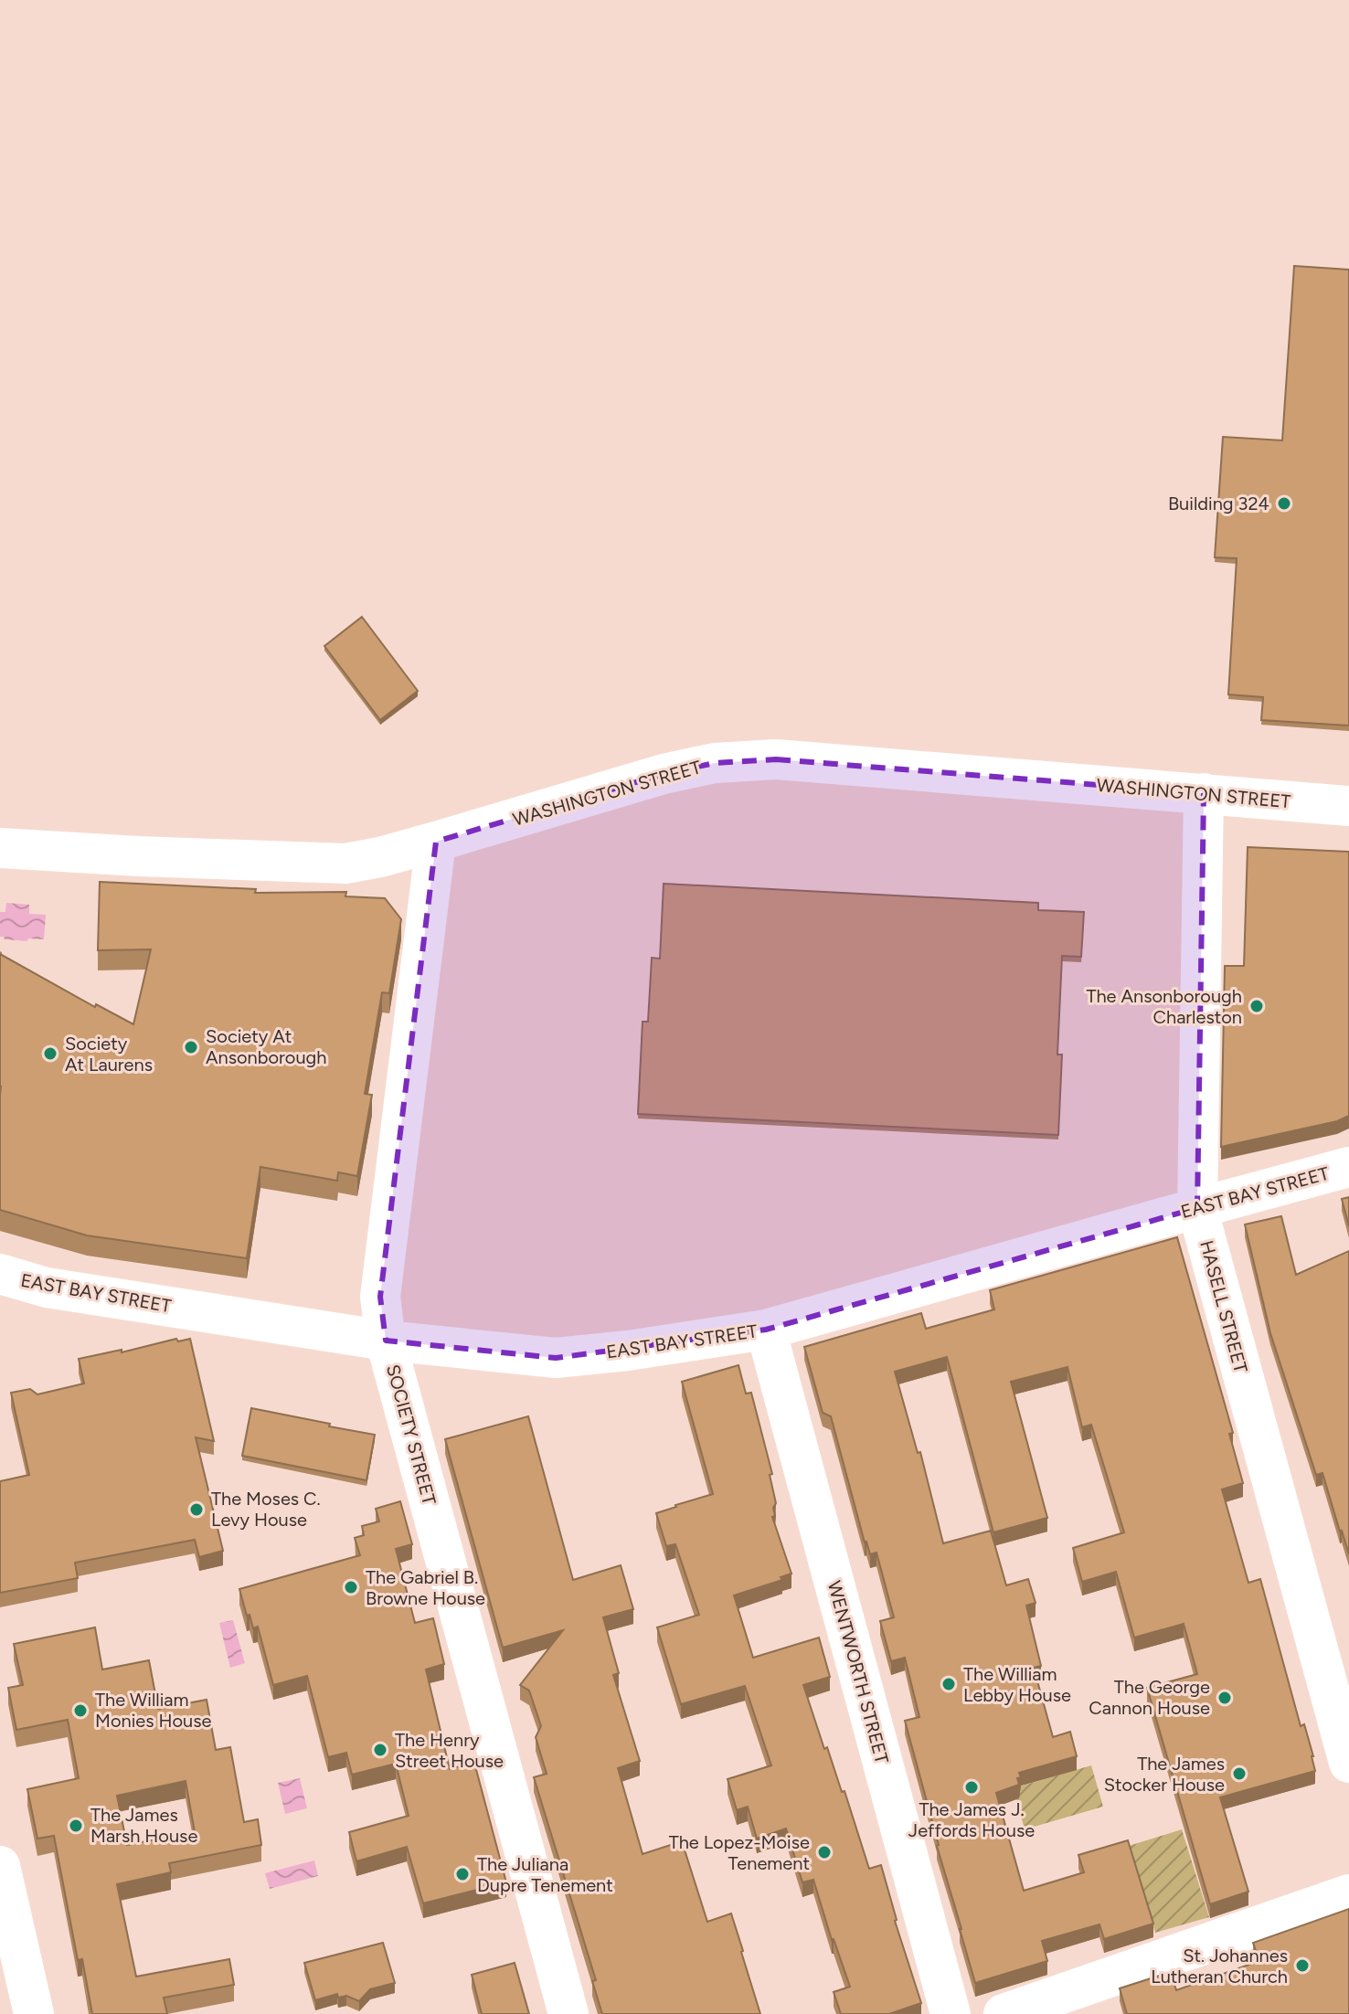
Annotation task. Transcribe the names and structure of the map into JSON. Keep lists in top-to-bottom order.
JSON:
{
  "streets": {
    "street": [
      "WASHINGTON STREET",
      "EAST BAY STREET",
      "HASELL STREET",
      "SOCIETY STREET",
      "WENTWORTH STREET"
    ]
  },
  "crossings": [
    ["WASHINGTON STREET", "HASELL STREET"],
    ["WASHINGTON STREET", "SOCIETY STREET"],
    ["EAST BAY STREET", "HASELL STREET"],
    ["EAST BAY STREET", "SOCIETY STREET"],
    ["EAST BAY STREET", "WENTWORTH STREET"]
  ],
  "places": [
    "Building 324",
    "The Ansonborough Charleston",
    "Society At Ansonborough",
    "Society At Laurens",
    "The Moses C. Levy House",
    "The Gabriel B. Browne House",
    "The William Lebby House",
    "The George Cannon House",
    "The William Monies House",
    "The Henry Street House",
    "The James Stocker House",
    "The James J. Jeffords House",
    "The James Marsh House",
    "The Lopez-Moise Tenement",
    "The Juliana Dupre Tenement",
    "St. Johannes Lutheran Church"
  ]
}
